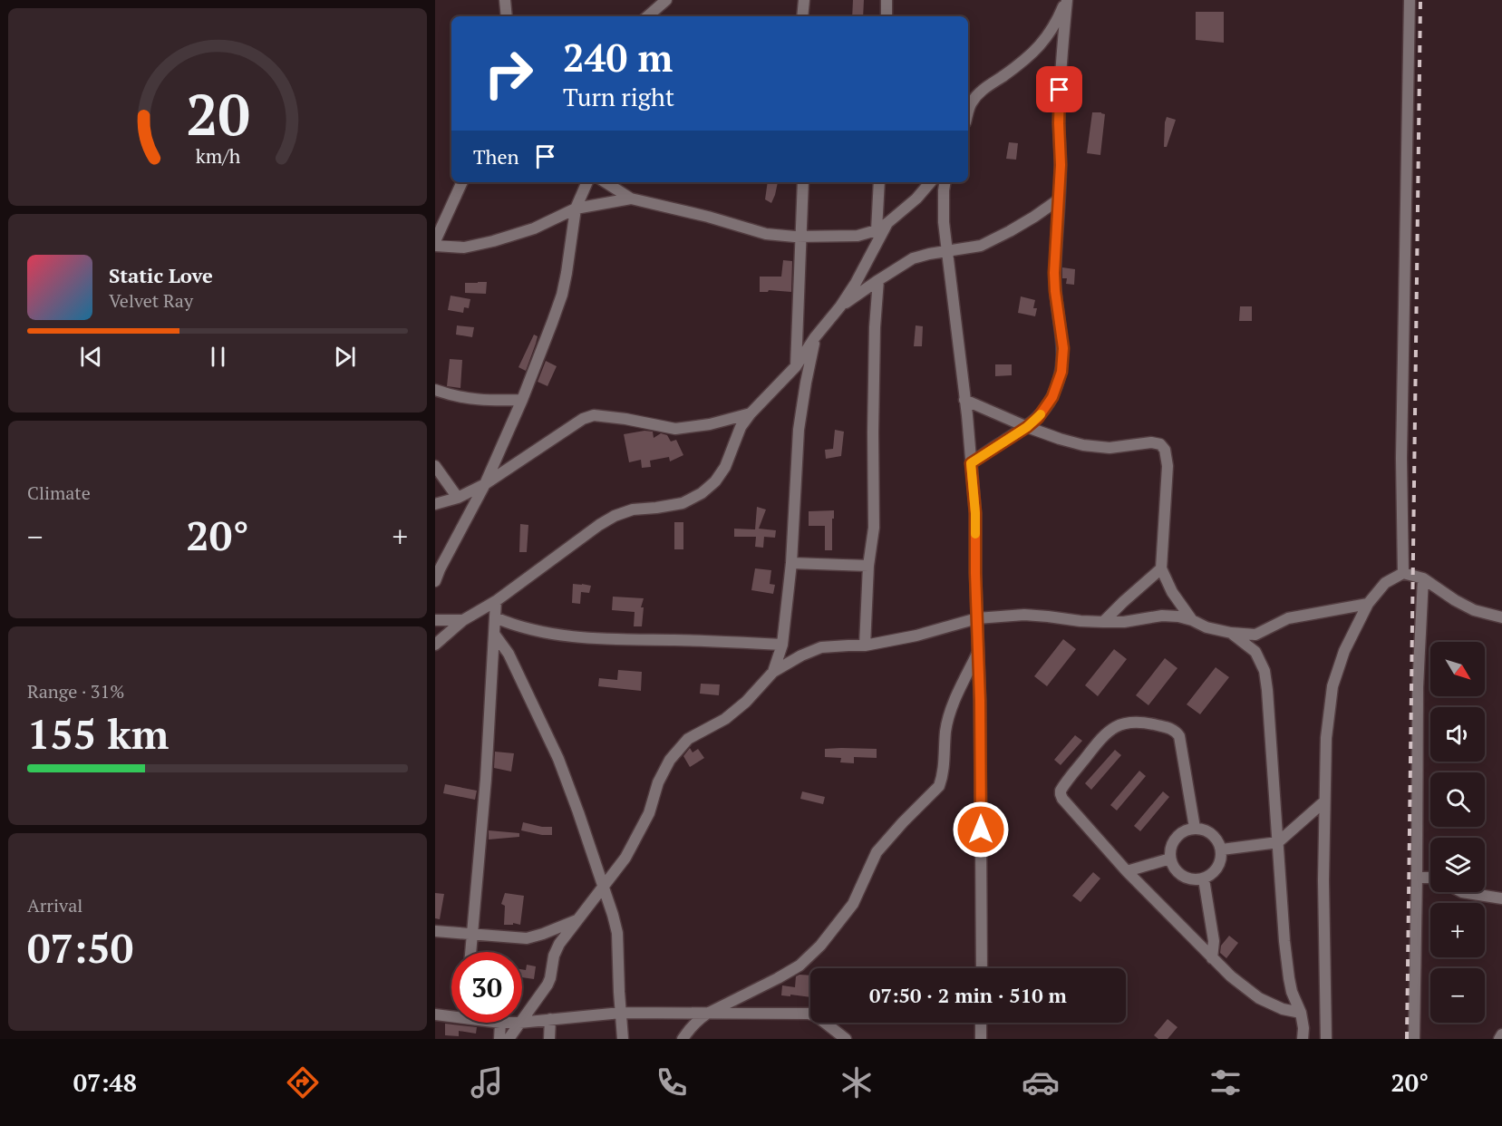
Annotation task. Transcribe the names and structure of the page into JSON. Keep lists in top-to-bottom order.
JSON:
{
  "north": "bottom right",
  "page": {
    "turn": ["240 m", "Turn right"],
    "then": "Then",
    "song": ["Static Love", "Velvet Ray"],
    "tile": [
      "Climate",
      ["Range · 31%", "155 km"],
      ["Arrival", "07:50"]
    ],
    "heat": ["−", "20°", "+"],
    "map_buttons": ["+", "−"],
    "limit": "30",
    "trip": "07:50 · 2 min · 510 m",
    "tabs": ["07:48", "20°"],
    "gauge": ["20", "km/h"]
  }
}
